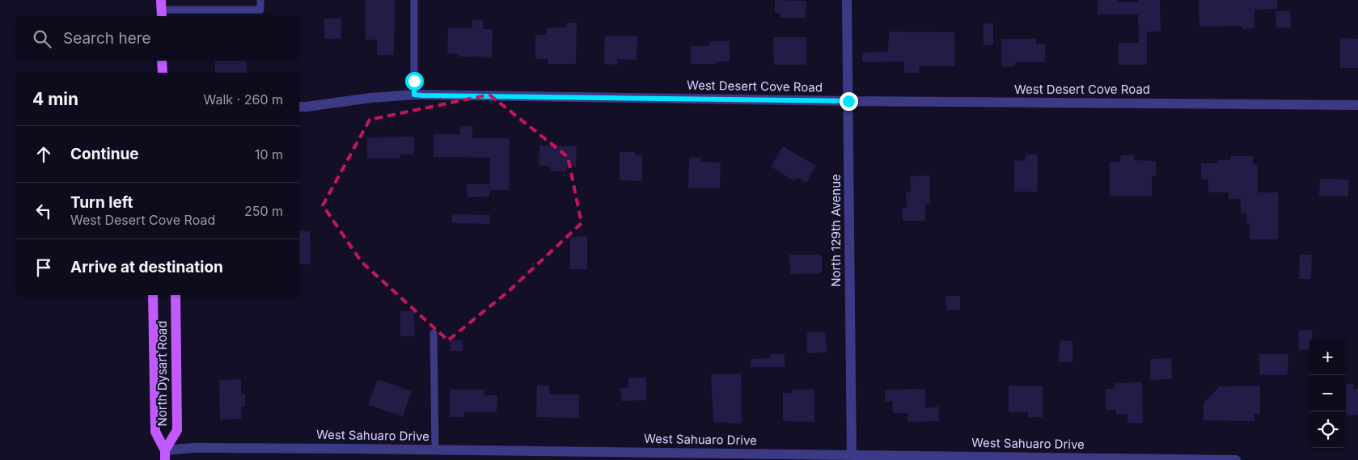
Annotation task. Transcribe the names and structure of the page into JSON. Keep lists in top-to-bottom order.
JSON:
{
  "streets": {
    "main road": ["North Dysart Road"],
    "street": ["West Desert Cove Road", "North 129th Avenue", "West Sahuaro Drive"]
  },
  "crossings": [
    ["West Desert Cove Road", "North 129th Avenue"],
    ["North 129th Avenue", "West Sahuaro Drive"],
    ["North Dysart Road", "West Sahuaro Drive"]
  ],
  "page": {
    "search": "Search here",
    "heading": ["4 min", "Walk · 260 m"],
    "list": [
      ["Continue", "10 m"],
      ["Turn left", "West Desert Cove Road", "250 m"],
      "Arrive at destination"
    ],
    "map_buttons": ["+", "−"]
  }
}
